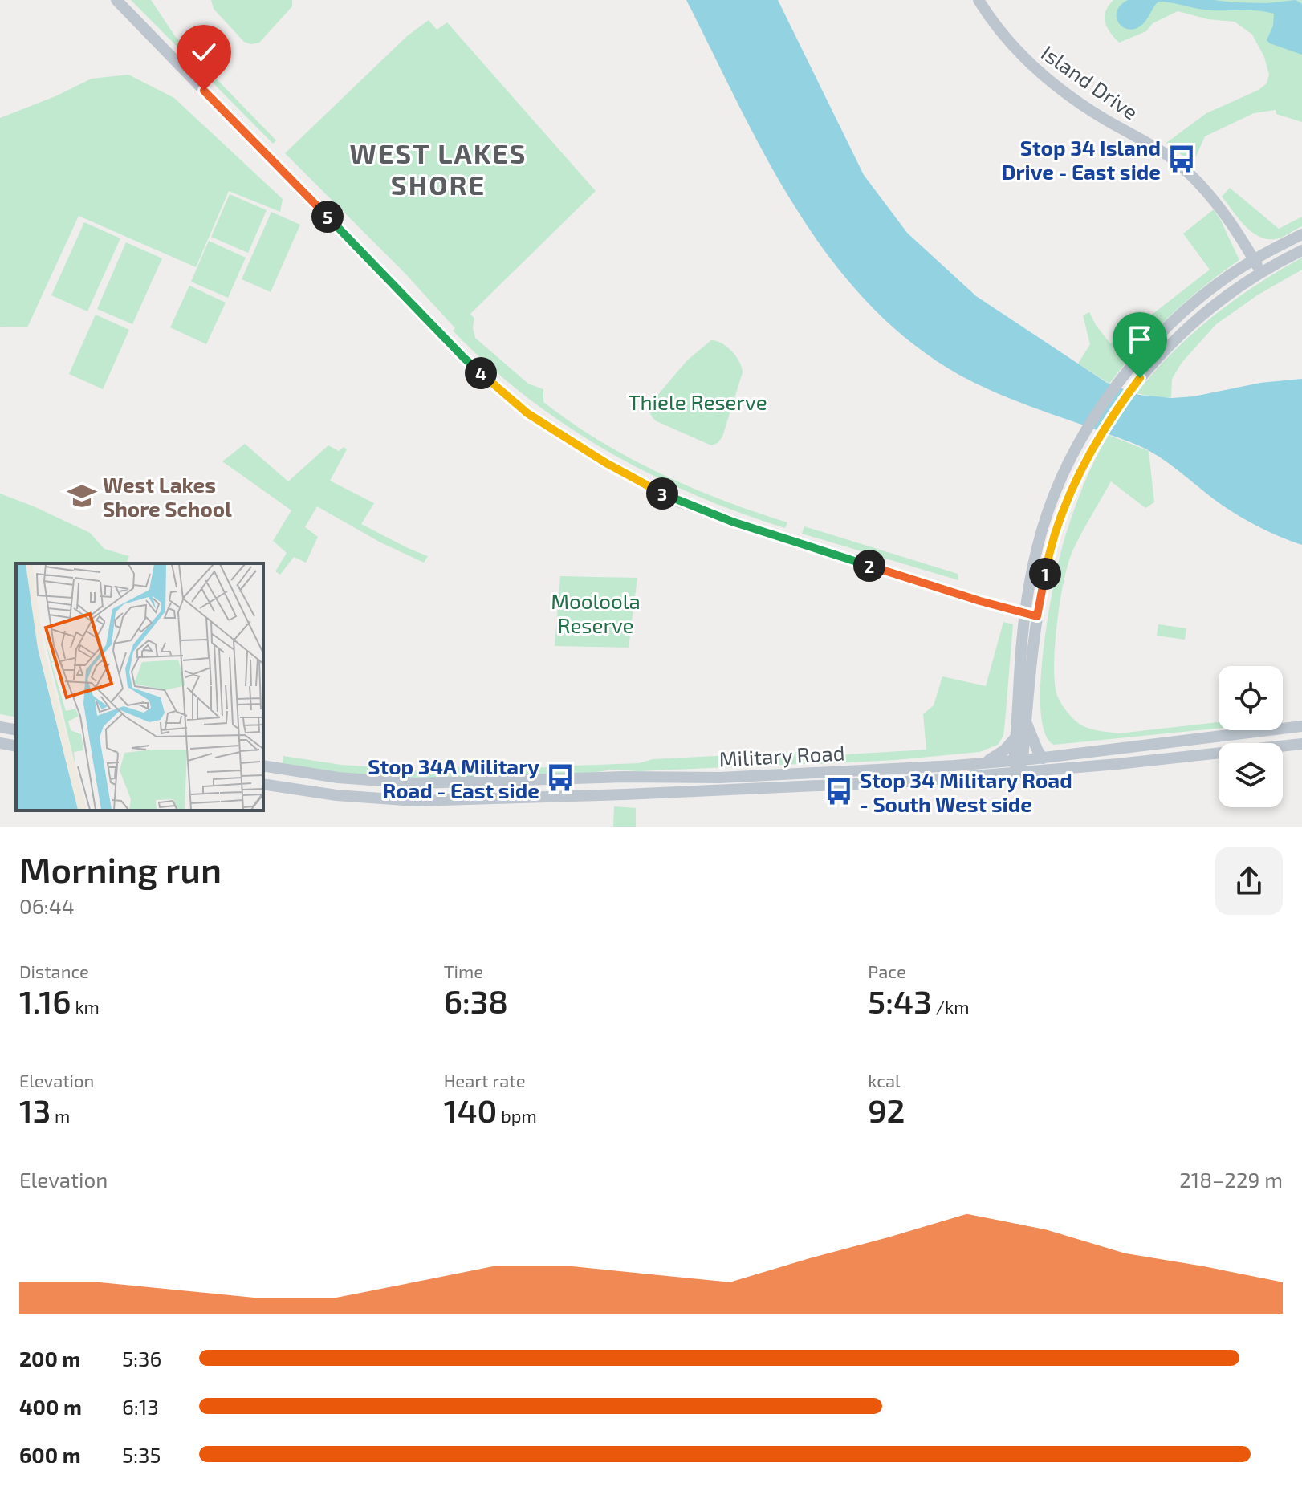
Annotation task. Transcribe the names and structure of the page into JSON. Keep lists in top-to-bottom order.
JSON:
{
  "streets": {
    "main road": ["Island Drive", "Military Road"]
  },
  "districts": ["WEST LAKES SHORE"],
  "parks": ["Thiele Reserve", "Mooloola Reserve"],
  "places": {
    "bus stop": ["Stop 34 Island Drive - East side", "Stop 34A Military Road - East side", "Stop 34 Military Road - South West side"],
    "school or university": ["West Lakes Shore School"]
  },
  "page": {
    "pins": [
      "5",
      "4",
      "3",
      "2",
      "1"
    ],
    "heading": ["Morning run", "06:44"],
    "stats": [
      ["Distance", "1.16 km"],
      ["Time", "6:38"],
      ["Pace", "5:43 /km"],
      ["Elevation", "13 m"],
      ["Heart rate", "140 bpm"],
      ["kcal", "92"]
    ],
    "chart": ["Elevation", "218–229 m"],
    "list": [
      {
        "name": "200 m",
        "note": "5:36"
      },
      {
        "name": "400 m",
        "note": "6:13"
      },
      {
        "name": "600 m",
        "note": "5:35"
      }
    ]
  }
}
